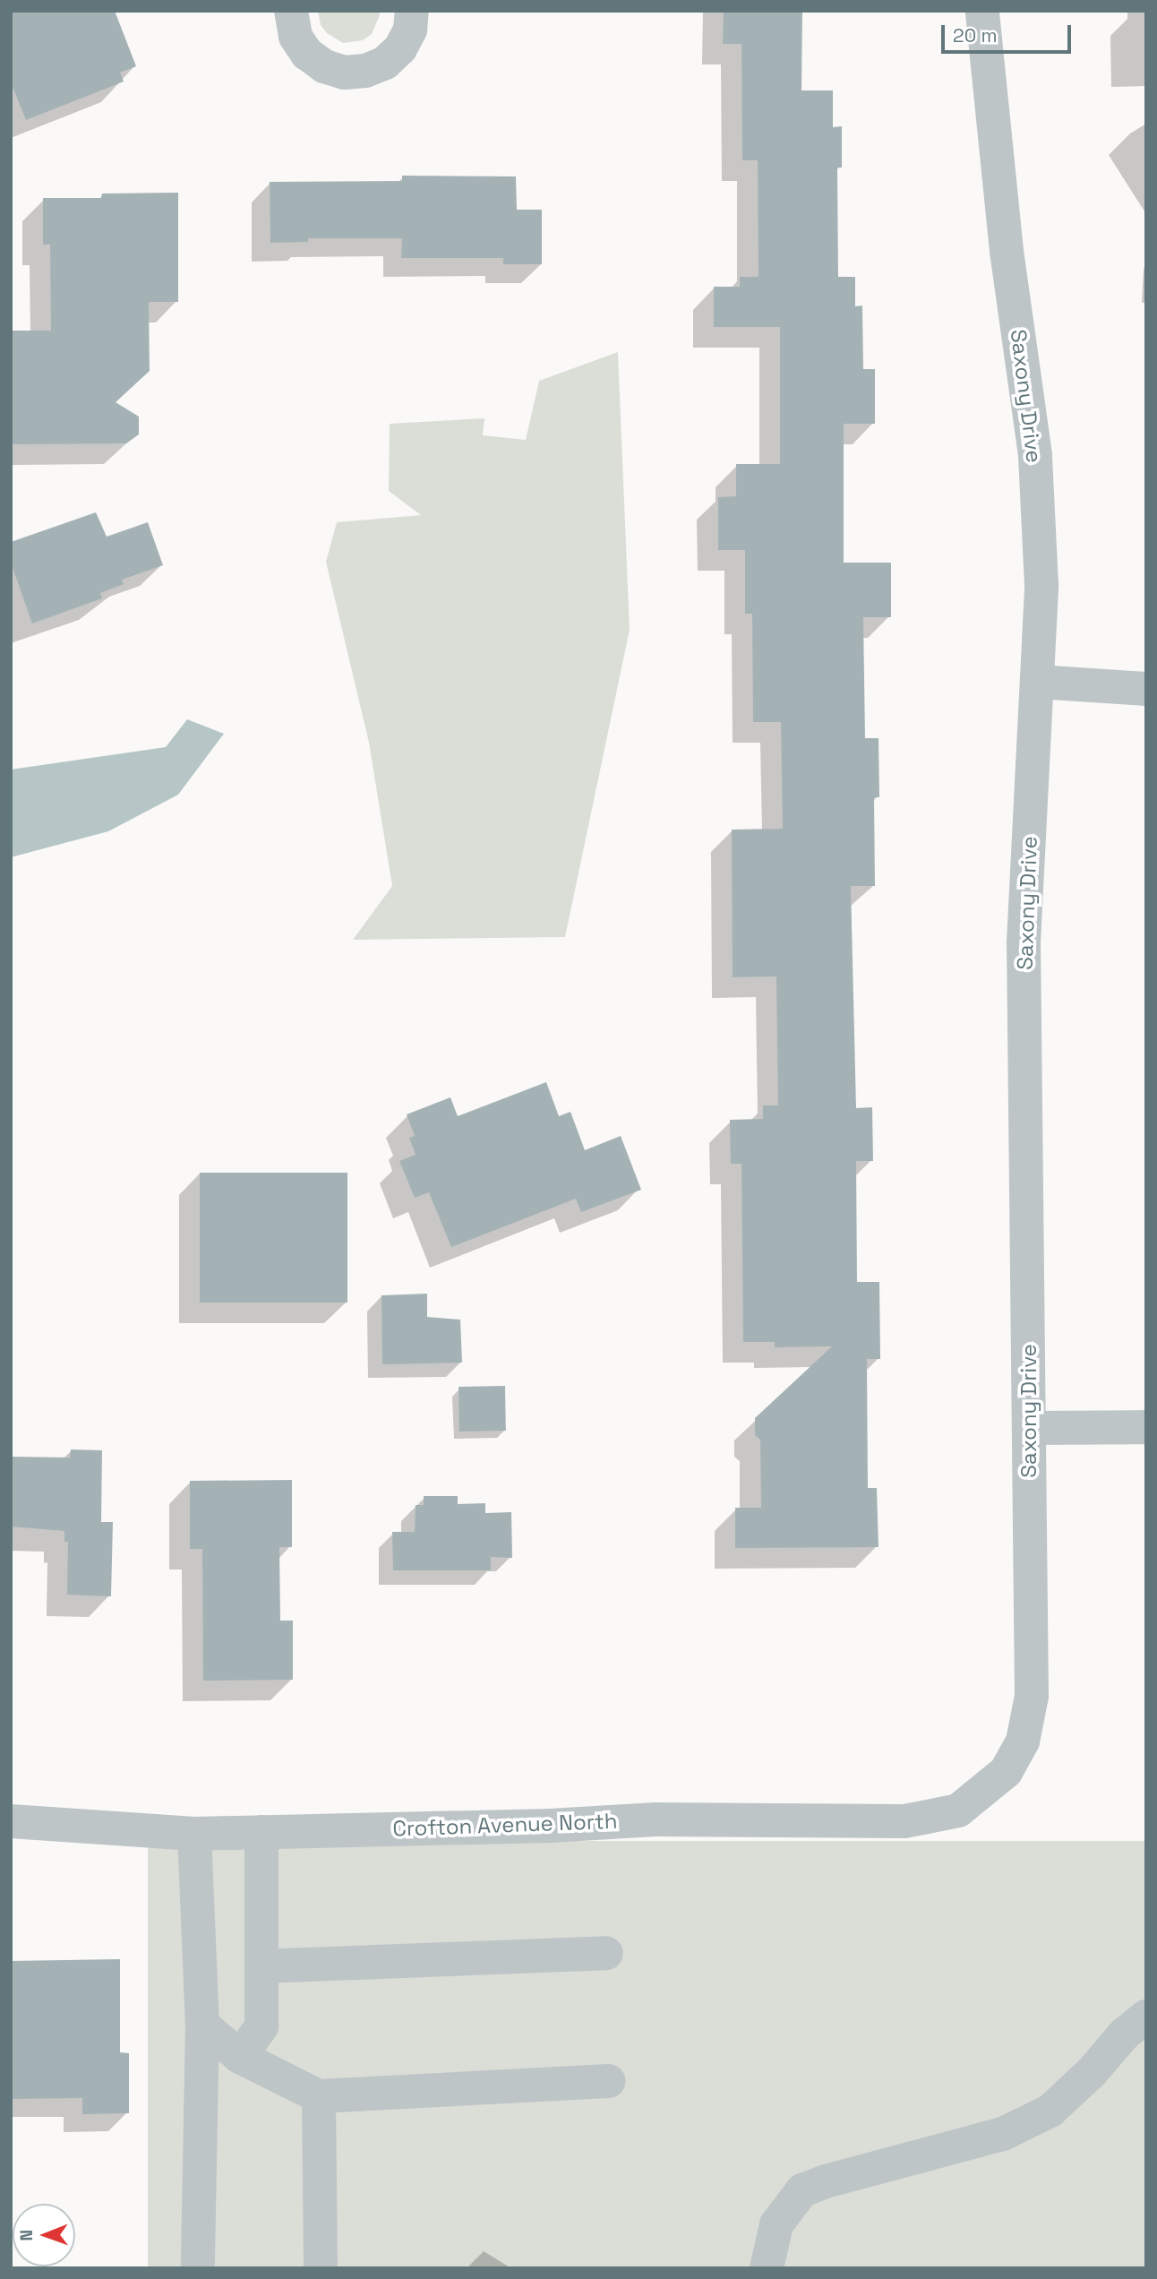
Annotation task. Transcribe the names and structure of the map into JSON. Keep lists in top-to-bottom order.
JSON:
{
  "streets": {
    "street": ["Saxony Drive", "Crofton Avenue North"]
  },
  "crossings": [
    ["Saxony Drive", "Crofton Avenue North"]
  ],
  "scale_bar": "20 m",
  "north": "left"
}
